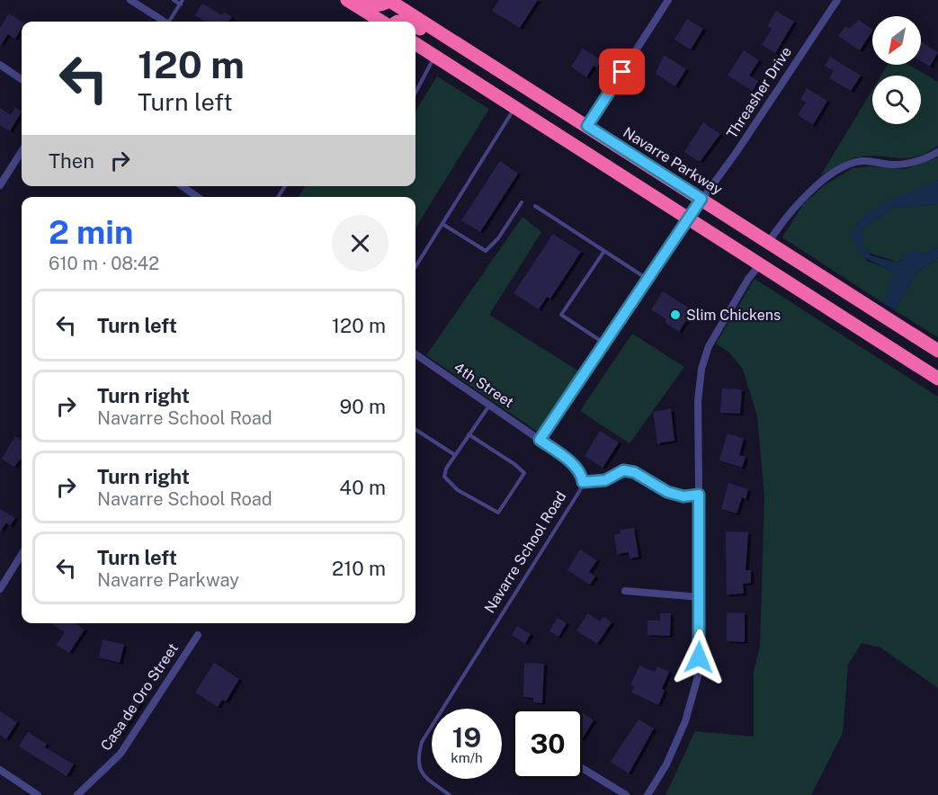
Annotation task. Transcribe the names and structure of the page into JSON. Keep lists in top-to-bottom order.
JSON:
{
  "streets": {
    "highway": ["Navarre Parkway"],
    "street": ["Threasher Drive", "4th Street", "Casa de Oro Street"],
    "lane": ["Navarre School Road"]
  },
  "crossings": [
    ["Threasher Drive", "Navarre Parkway"],
    ["4th Street", "Navarre School Road"]
  ],
  "places": ["Slim Chickens"],
  "north": "bottom left",
  "page": {
    "turn": ["120 m", "Turn left"],
    "then": "Then",
    "heading": ["2 min", "610 m · 08:42"],
    "list": [
      {
        "name": "Turn left",
        "value": "120 m"
      },
      {
        "name": "Turn right",
        "note": "Navarre School Road",
        "value": "90 m"
      },
      {
        "name": "Turn right",
        "note": "Navarre School Road",
        "value": "40 m"
      },
      {
        "name": "Turn left",
        "note": "Navarre Parkway",
        "value": "210 m"
      }
    ],
    "speed": "19 km/h",
    "limit": "30"
  }
}
